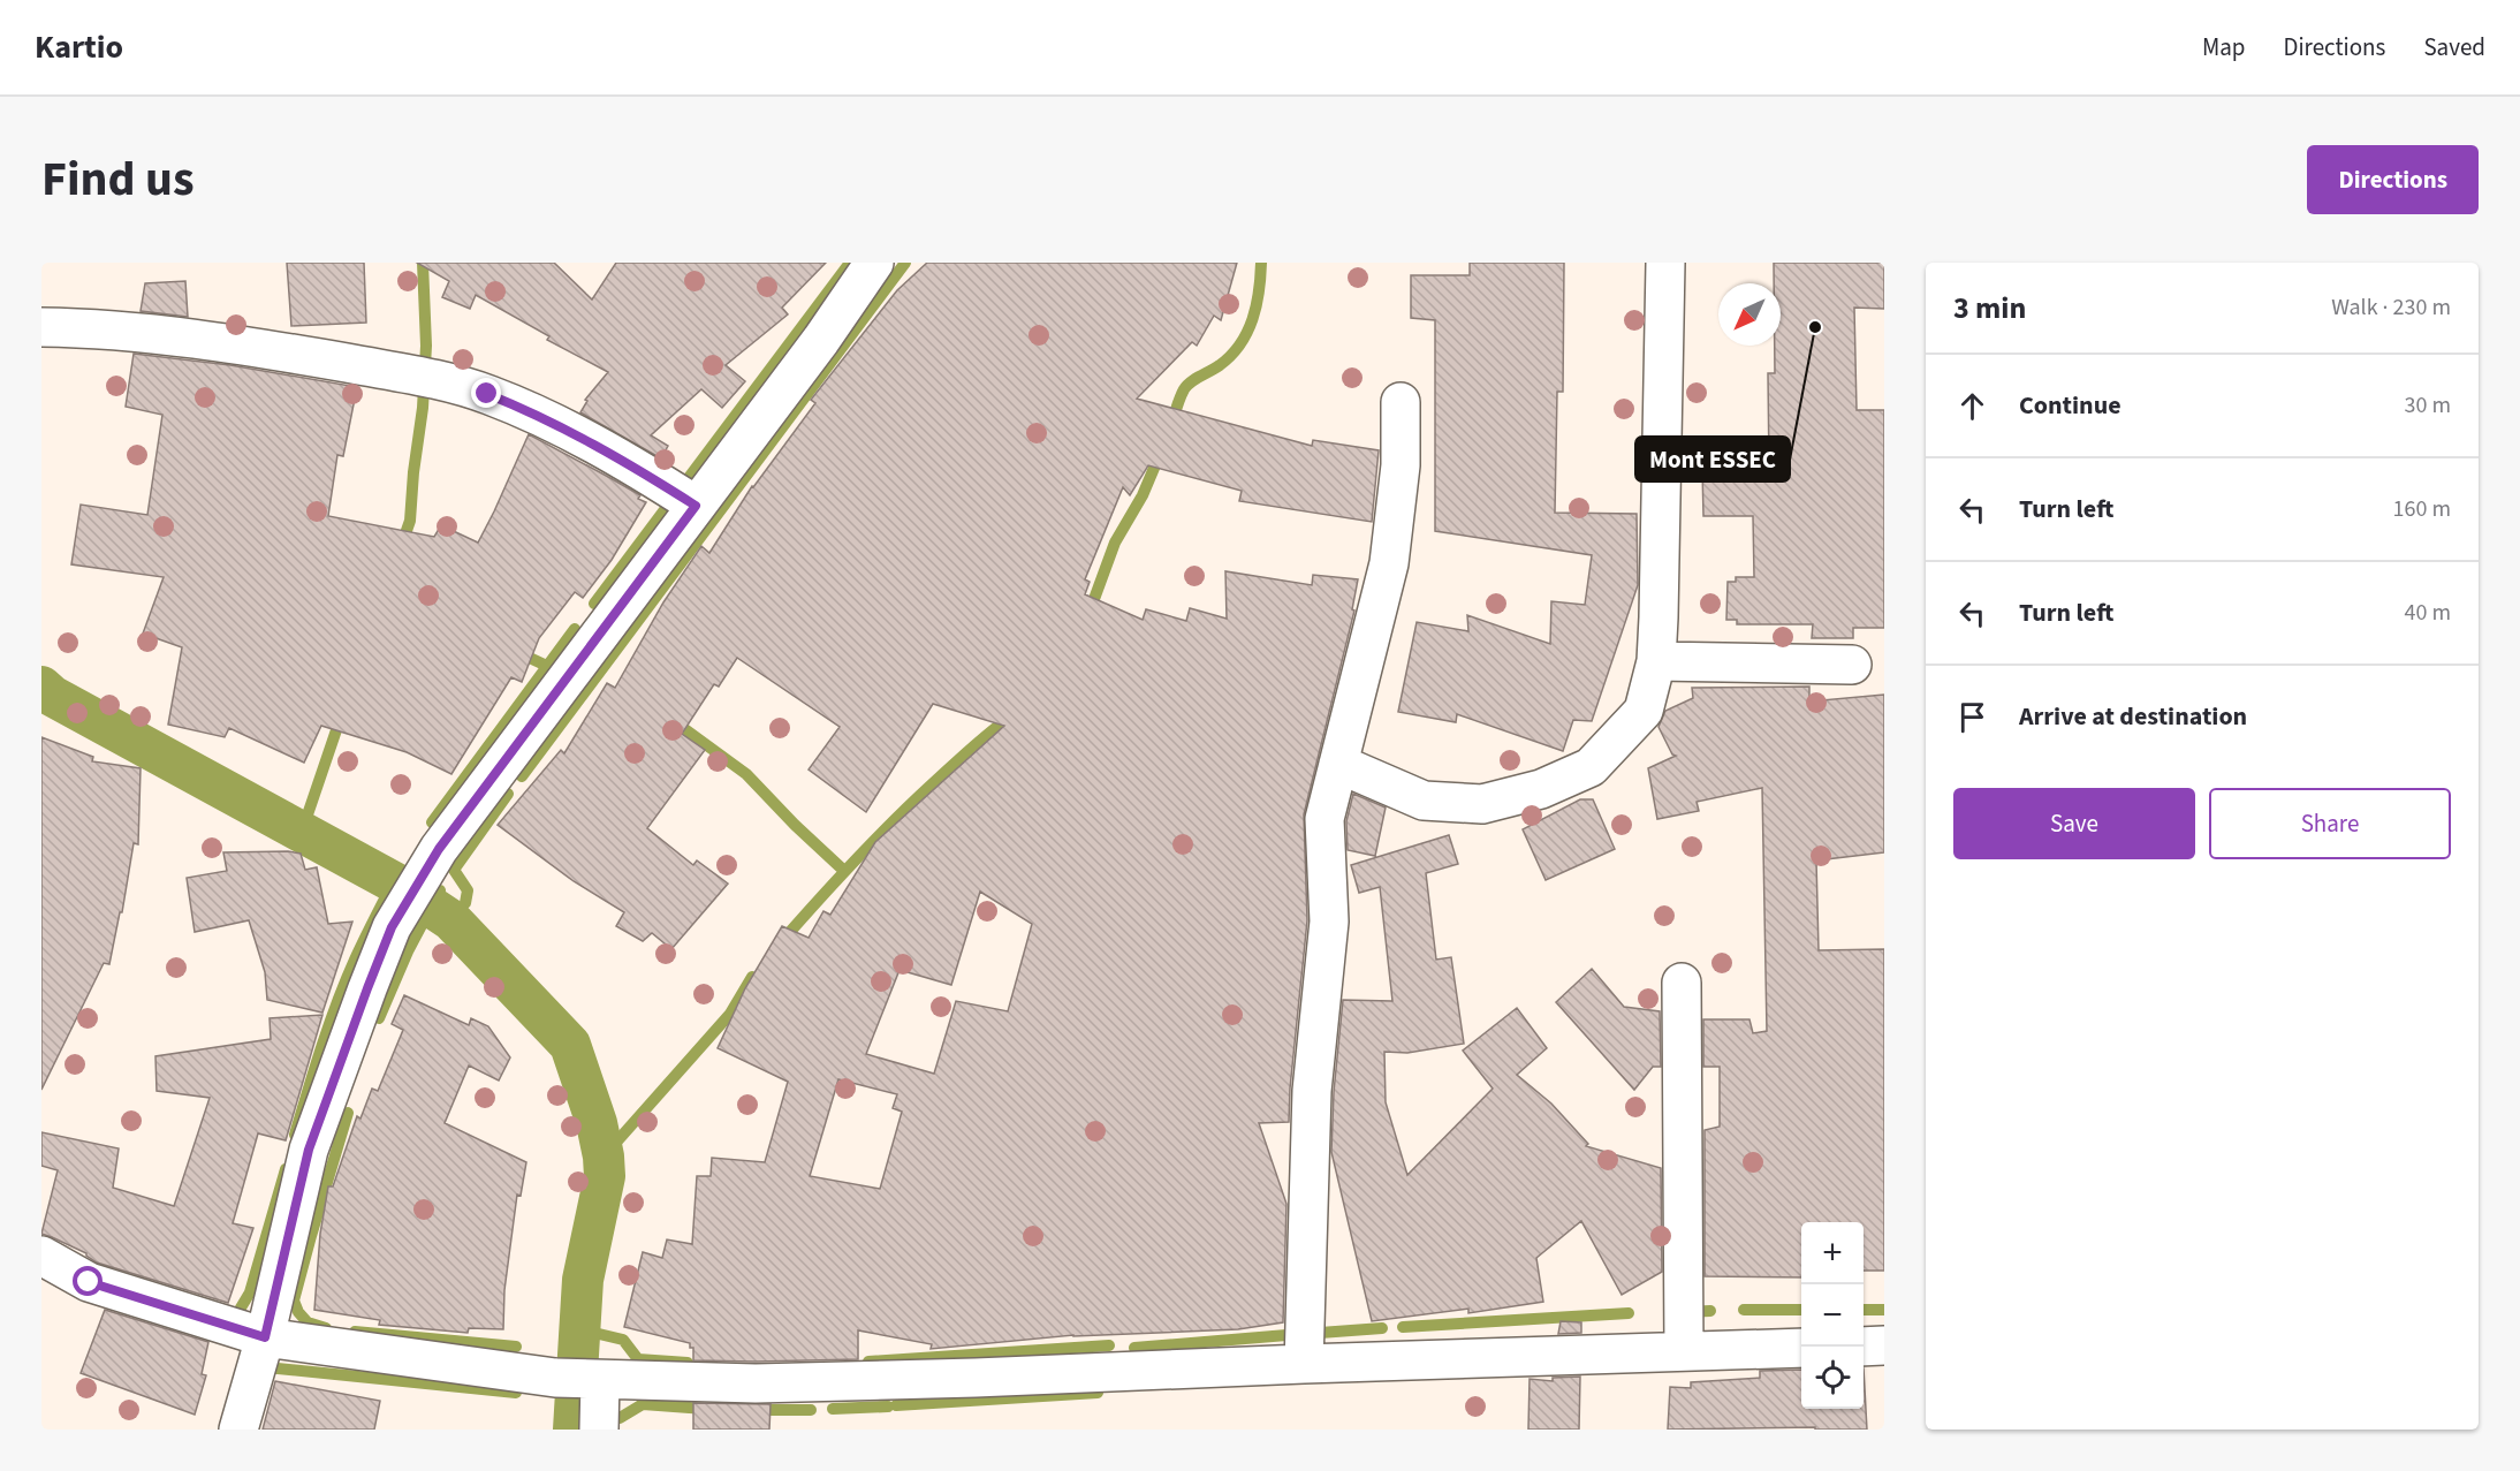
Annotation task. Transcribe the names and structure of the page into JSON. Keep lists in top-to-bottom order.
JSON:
{
  "places": ["Mont ESSEC"],
  "north": "bottom left",
  "page": {
    "header": "Kartio",
    "nav": ["Map", "Directions", "Saved"],
    "title": "Find us",
    "buttons": [
      "Directions",
      ["Save", "Share"]
    ],
    "heading": ["3 min", "Walk · 230 m"],
    "list": [
      ["Continue", "30 m"],
      ["Turn left", "160 m"],
      ["Turn left", "40 m"],
      "Arrive at destination"
    ],
    "map_buttons": ["+", "−"]
  }
}
